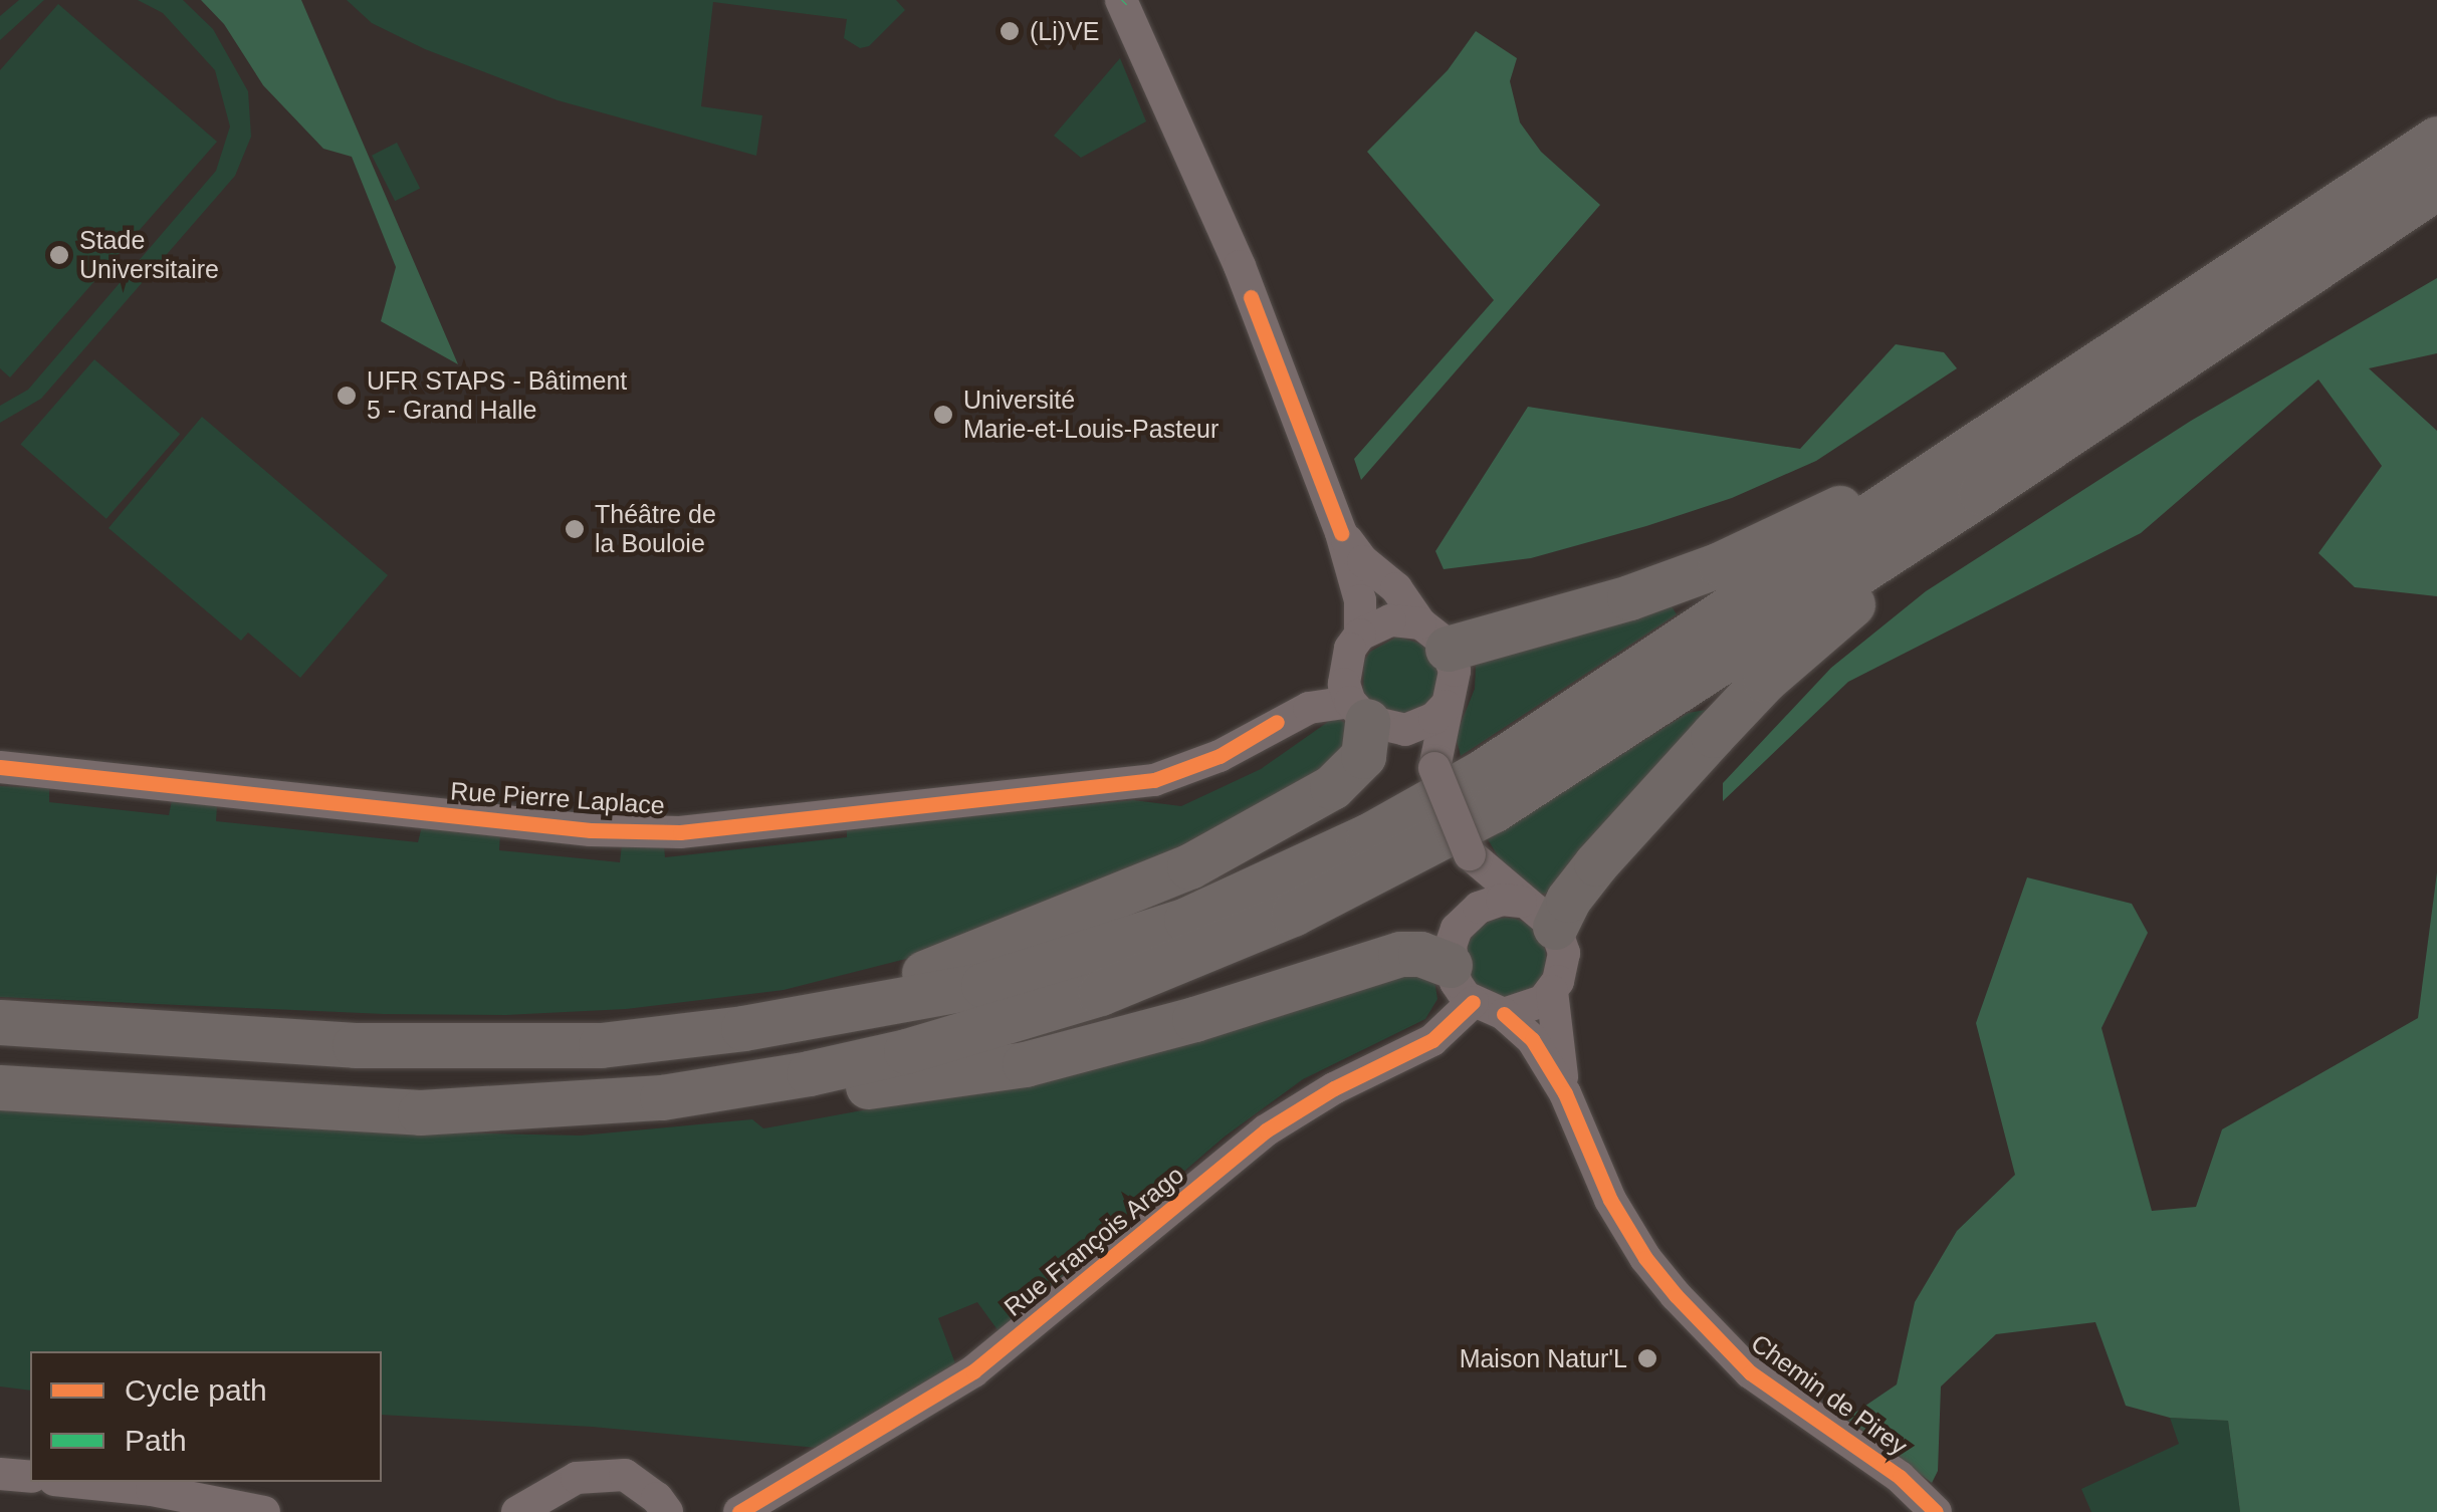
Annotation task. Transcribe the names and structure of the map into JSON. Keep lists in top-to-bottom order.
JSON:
{
  "streets": {
    "street": ["Rue Pierre Laplace", "Rue François Arago", "Chemin de Pirey"]
  },
  "crossings": [
    ["Rue François Arago", "Chemin de Pirey"]
  ],
  "places": [
    "(Li)VE",
    "Stade Universitaire",
    "UFR STAPS - Bâtiment 5 - Grand Halle",
    "Université Marie-et-Louis-Pasteur",
    "Théâtre de la Bouloie",
    "Maison Natur'L"
  ],
  "legend": ["Cycle path", "Path"]
}
